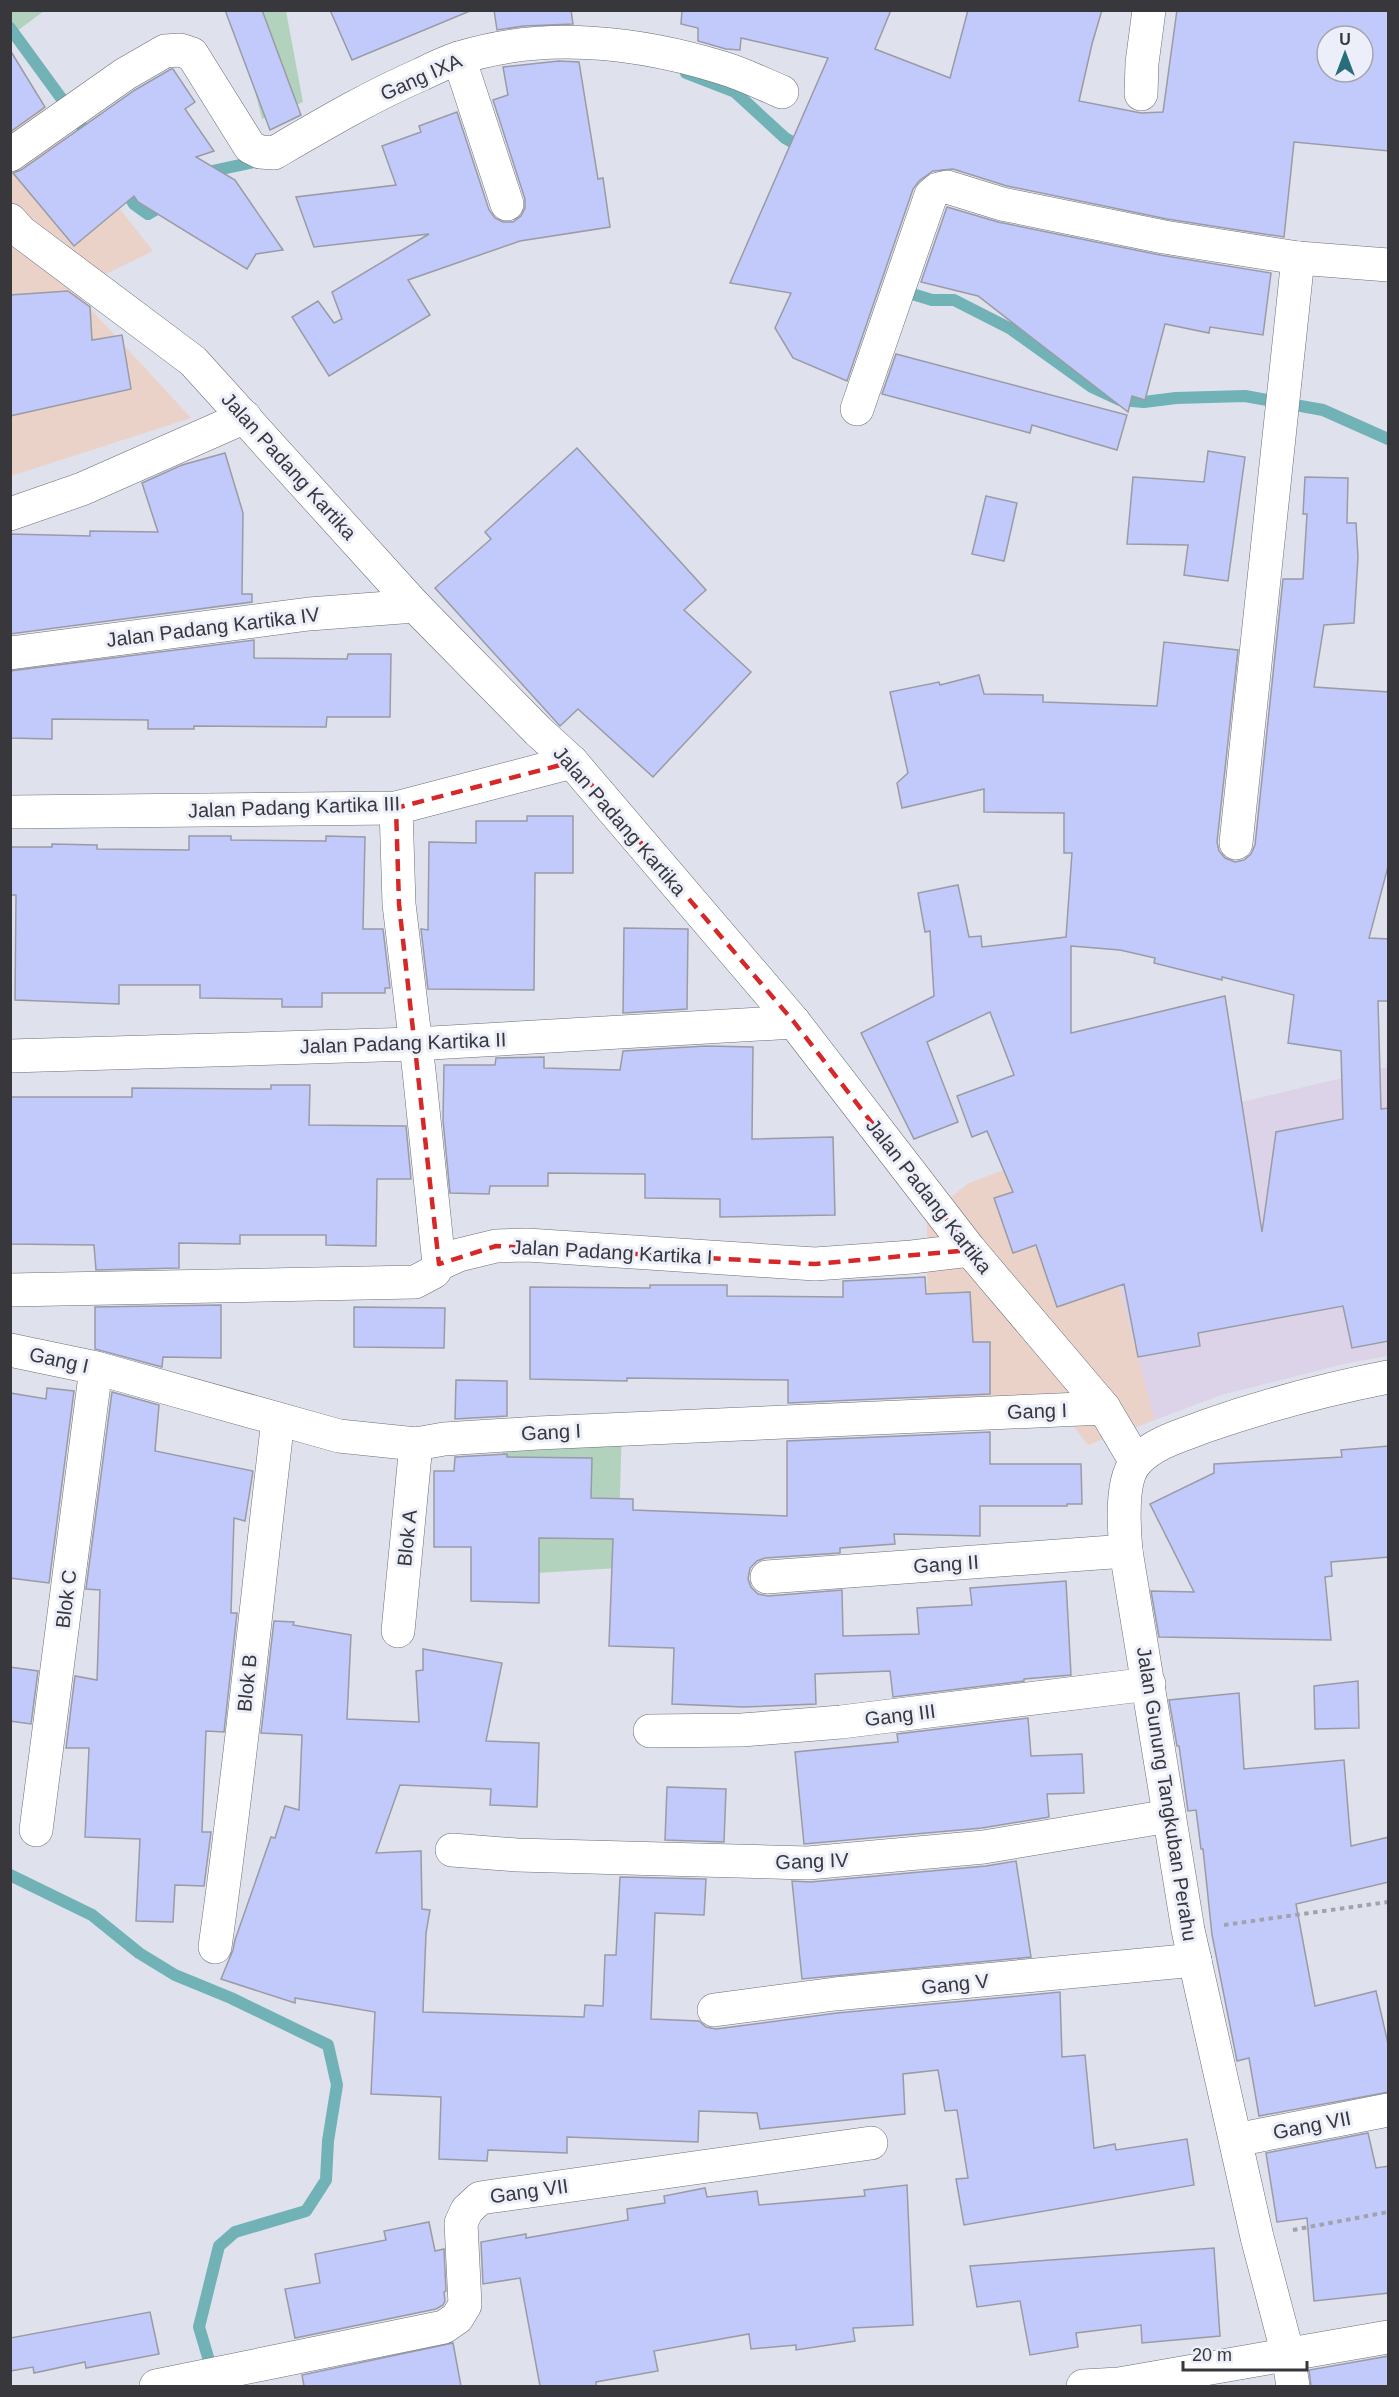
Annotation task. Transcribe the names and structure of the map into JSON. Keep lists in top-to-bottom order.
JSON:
{
  "streets": {
    "street": [
      "Gang IXA",
      "Jalan Padang Kartika",
      "Jalan Padang Kartika IV",
      "Jalan Padang Kartika III",
      "Jalan Padang Kartika II",
      "Jalan Padang Kartika I",
      "Gang I",
      "Blok A",
      "Gang II",
      "Blok C",
      "Blok B",
      "Gang III",
      "Jalan Gunung Tangkuban Perahu",
      "Gang IV",
      "Gang V",
      "Gang VII"
    ]
  },
  "crossings": [
    ["Jalan Padang Kartika", "Jalan Padang Kartika IV"],
    ["Jalan Padang Kartika", "Jalan Padang Kartika III"],
    ["Jalan Padang Kartika", "Jalan Padang Kartika II"],
    ["Jalan Padang Kartika", "Jalan Padang Kartika I"],
    ["Jalan Padang Kartika", "Gang I"],
    ["Jalan Padang Kartika", "Jalan Gunung Tangkuban Perahu"],
    ["Gang I", "Blok A"],
    ["Gang I", "Blok C"],
    ["Gang I", "Blok B"],
    ["Gang II", "Jalan Gunung Tangkuban Perahu"],
    ["Gang III", "Jalan Gunung Tangkuban Perahu"],
    ["Jalan Gunung Tangkuban Perahu", "Gang IV"],
    ["Jalan Gunung Tangkuban Perahu", "Gang V"],
    ["Jalan Gunung Tangkuban Perahu", "Gang VII"]
  ],
  "scale_bar": "20 m",
  "north": "top"
}
